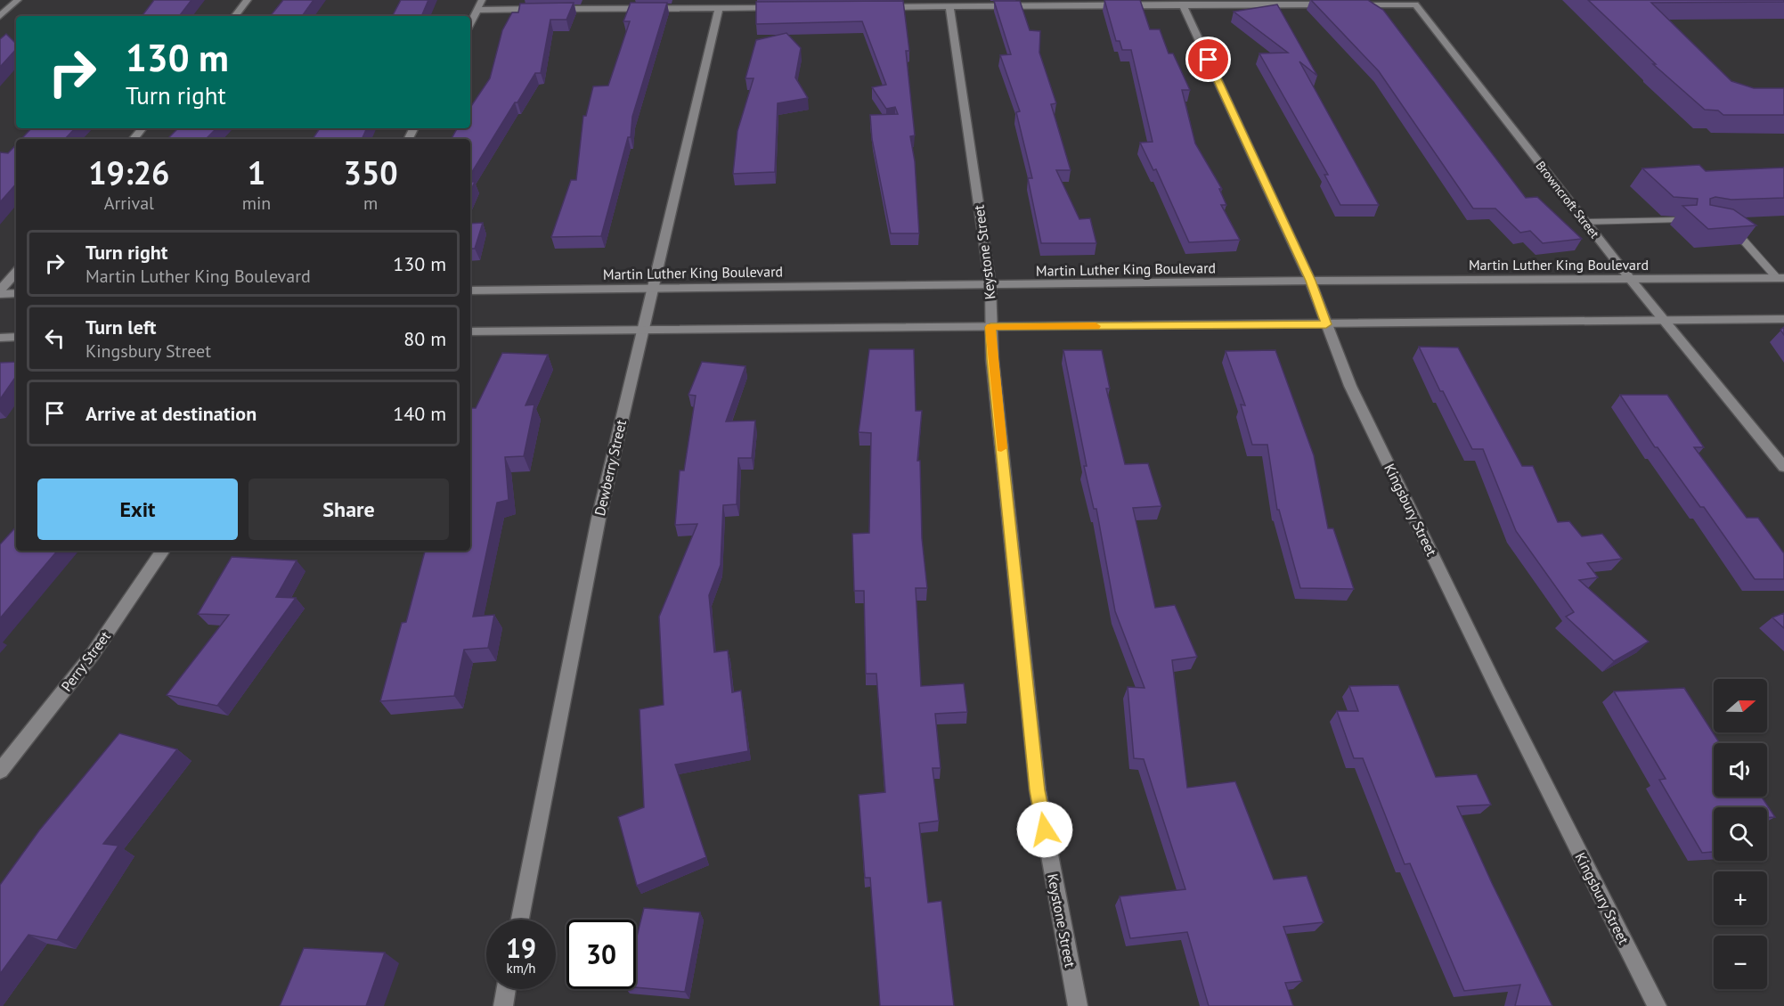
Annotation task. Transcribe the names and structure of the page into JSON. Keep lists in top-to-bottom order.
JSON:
{
  "streets": {
    "street": [
      "Browncroft Street",
      "Keystone Street",
      "Martin Luther King Boulevard",
      "Dewberry Street",
      "Kingsbury Street",
      "Perry Street"
    ]
  },
  "crossings": [
    ["Browncroft Street", "Martin Luther King Boulevard"],
    ["Keystone Street", "Martin Luther King Boulevard"],
    ["Martin Luther King Boulevard", "Dewberry Street"],
    ["Martin Luther King Boulevard", "Kingsbury Street"]
  ],
  "north": "right",
  "page": {
    "turn": ["130 m", "Turn right"],
    "eta": [
      "19:26",
      "Arrival",
      "1",
      "min",
      "350",
      "m"
    ],
    "list": [
      {
        "name": "Turn right",
        "note": "Martin Luther King Boulevard",
        "value": "130 m"
      },
      {
        "name": "Turn left",
        "note": "Kingsbury Street",
        "value": "80 m"
      },
      {
        "name": "Arrive at destination",
        "value": "140 m"
      }
    ],
    "buttons": ["Exit", "Share"],
    "map_buttons": ["+", "−"],
    "speed": "19 km/h",
    "limit": "30"
  }
}
